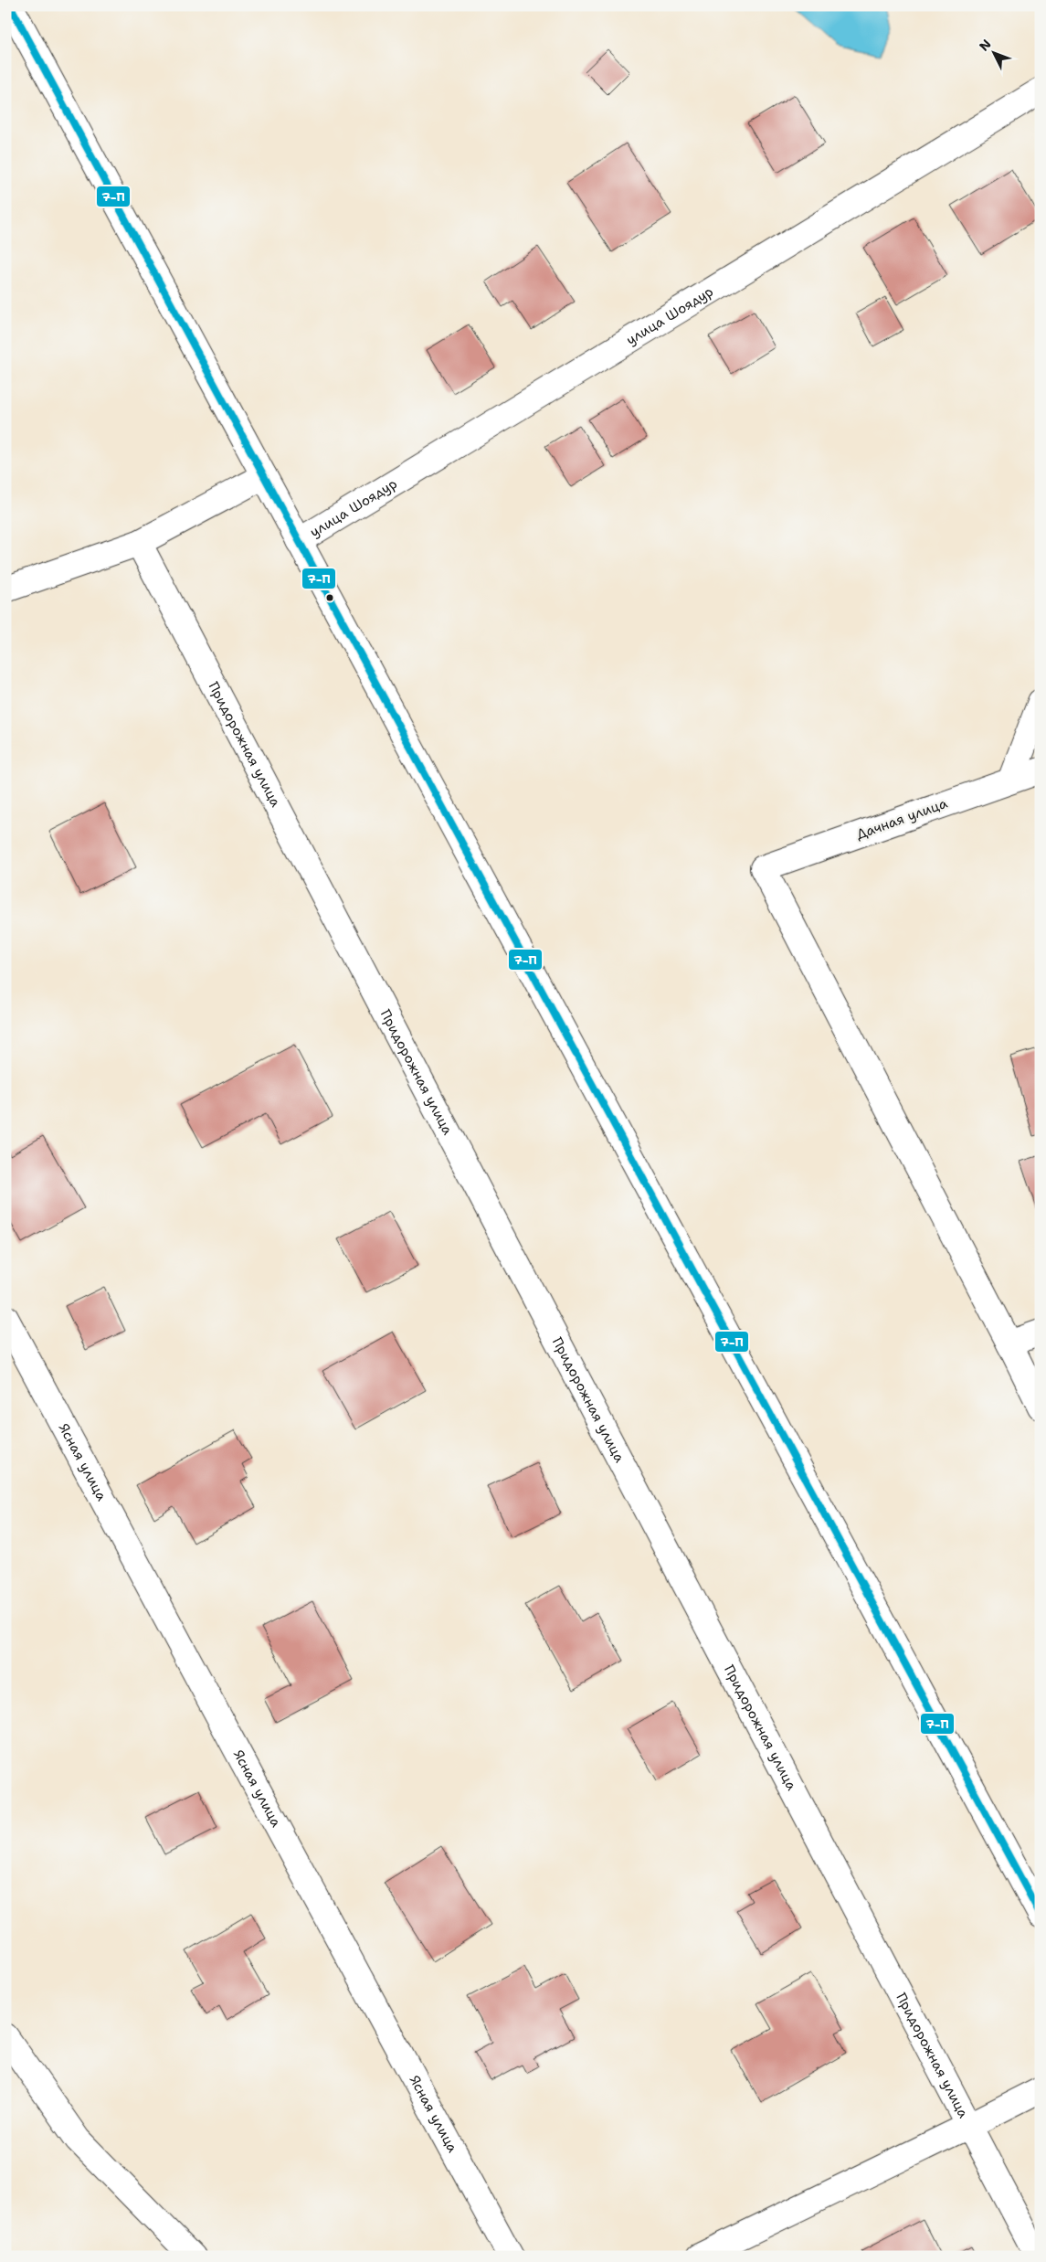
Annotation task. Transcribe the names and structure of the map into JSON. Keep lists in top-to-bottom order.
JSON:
{
  "streets": {
    "street": [
      "улица Шоядур",
      "Придорожная улица",
      "Дачная улица",
      "Ясная улица"
    ]
  },
  "lines": ["transit line 7-П"],
  "north": "top left"
}
